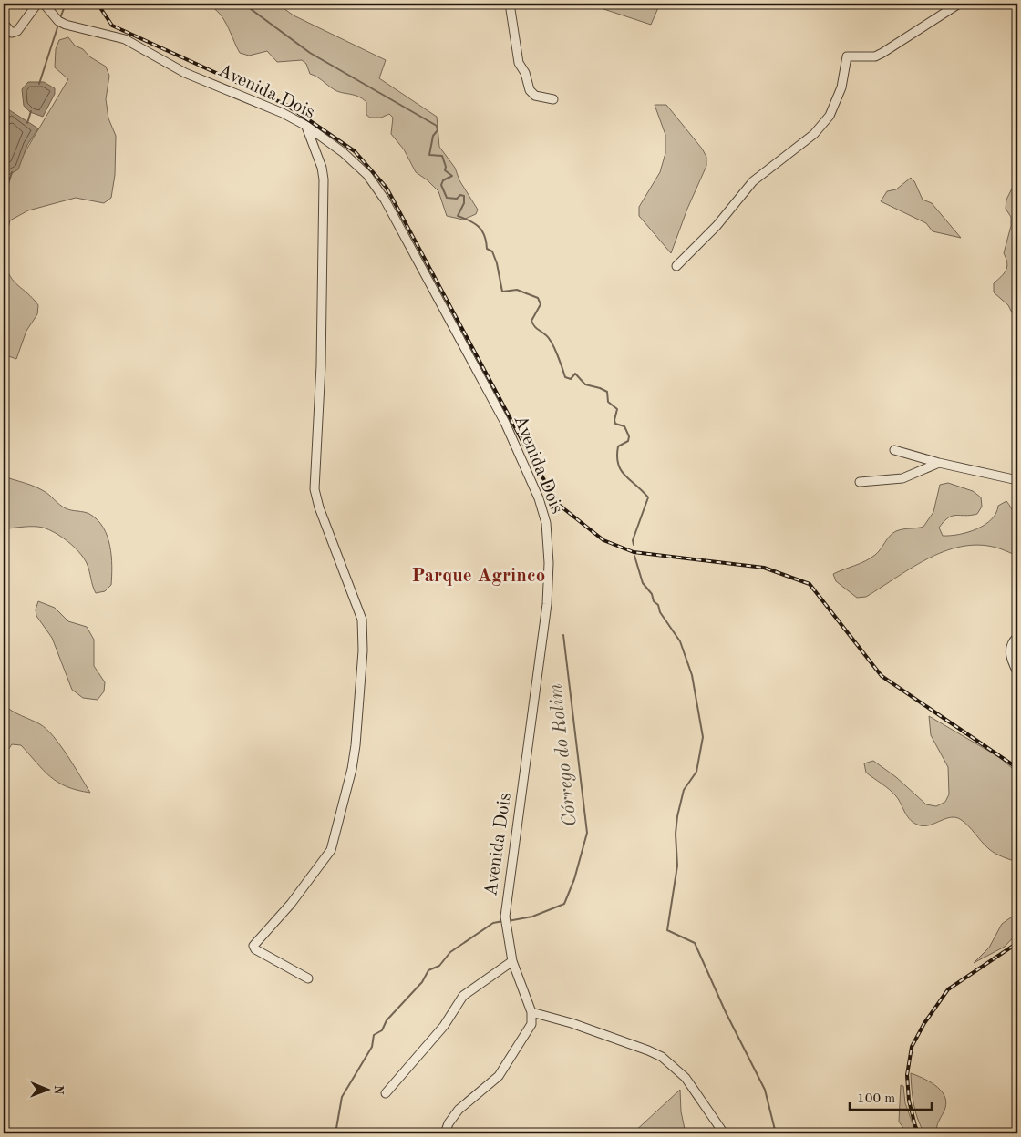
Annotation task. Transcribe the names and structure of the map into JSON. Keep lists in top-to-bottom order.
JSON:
{
  "streets": {
    "street": ["Avenida Dois"]
  },
  "districts": ["Parque Agrinco"],
  "water": ["Córrego do Rolim"],
  "scale_bar": "100 m",
  "north": "right"
}
